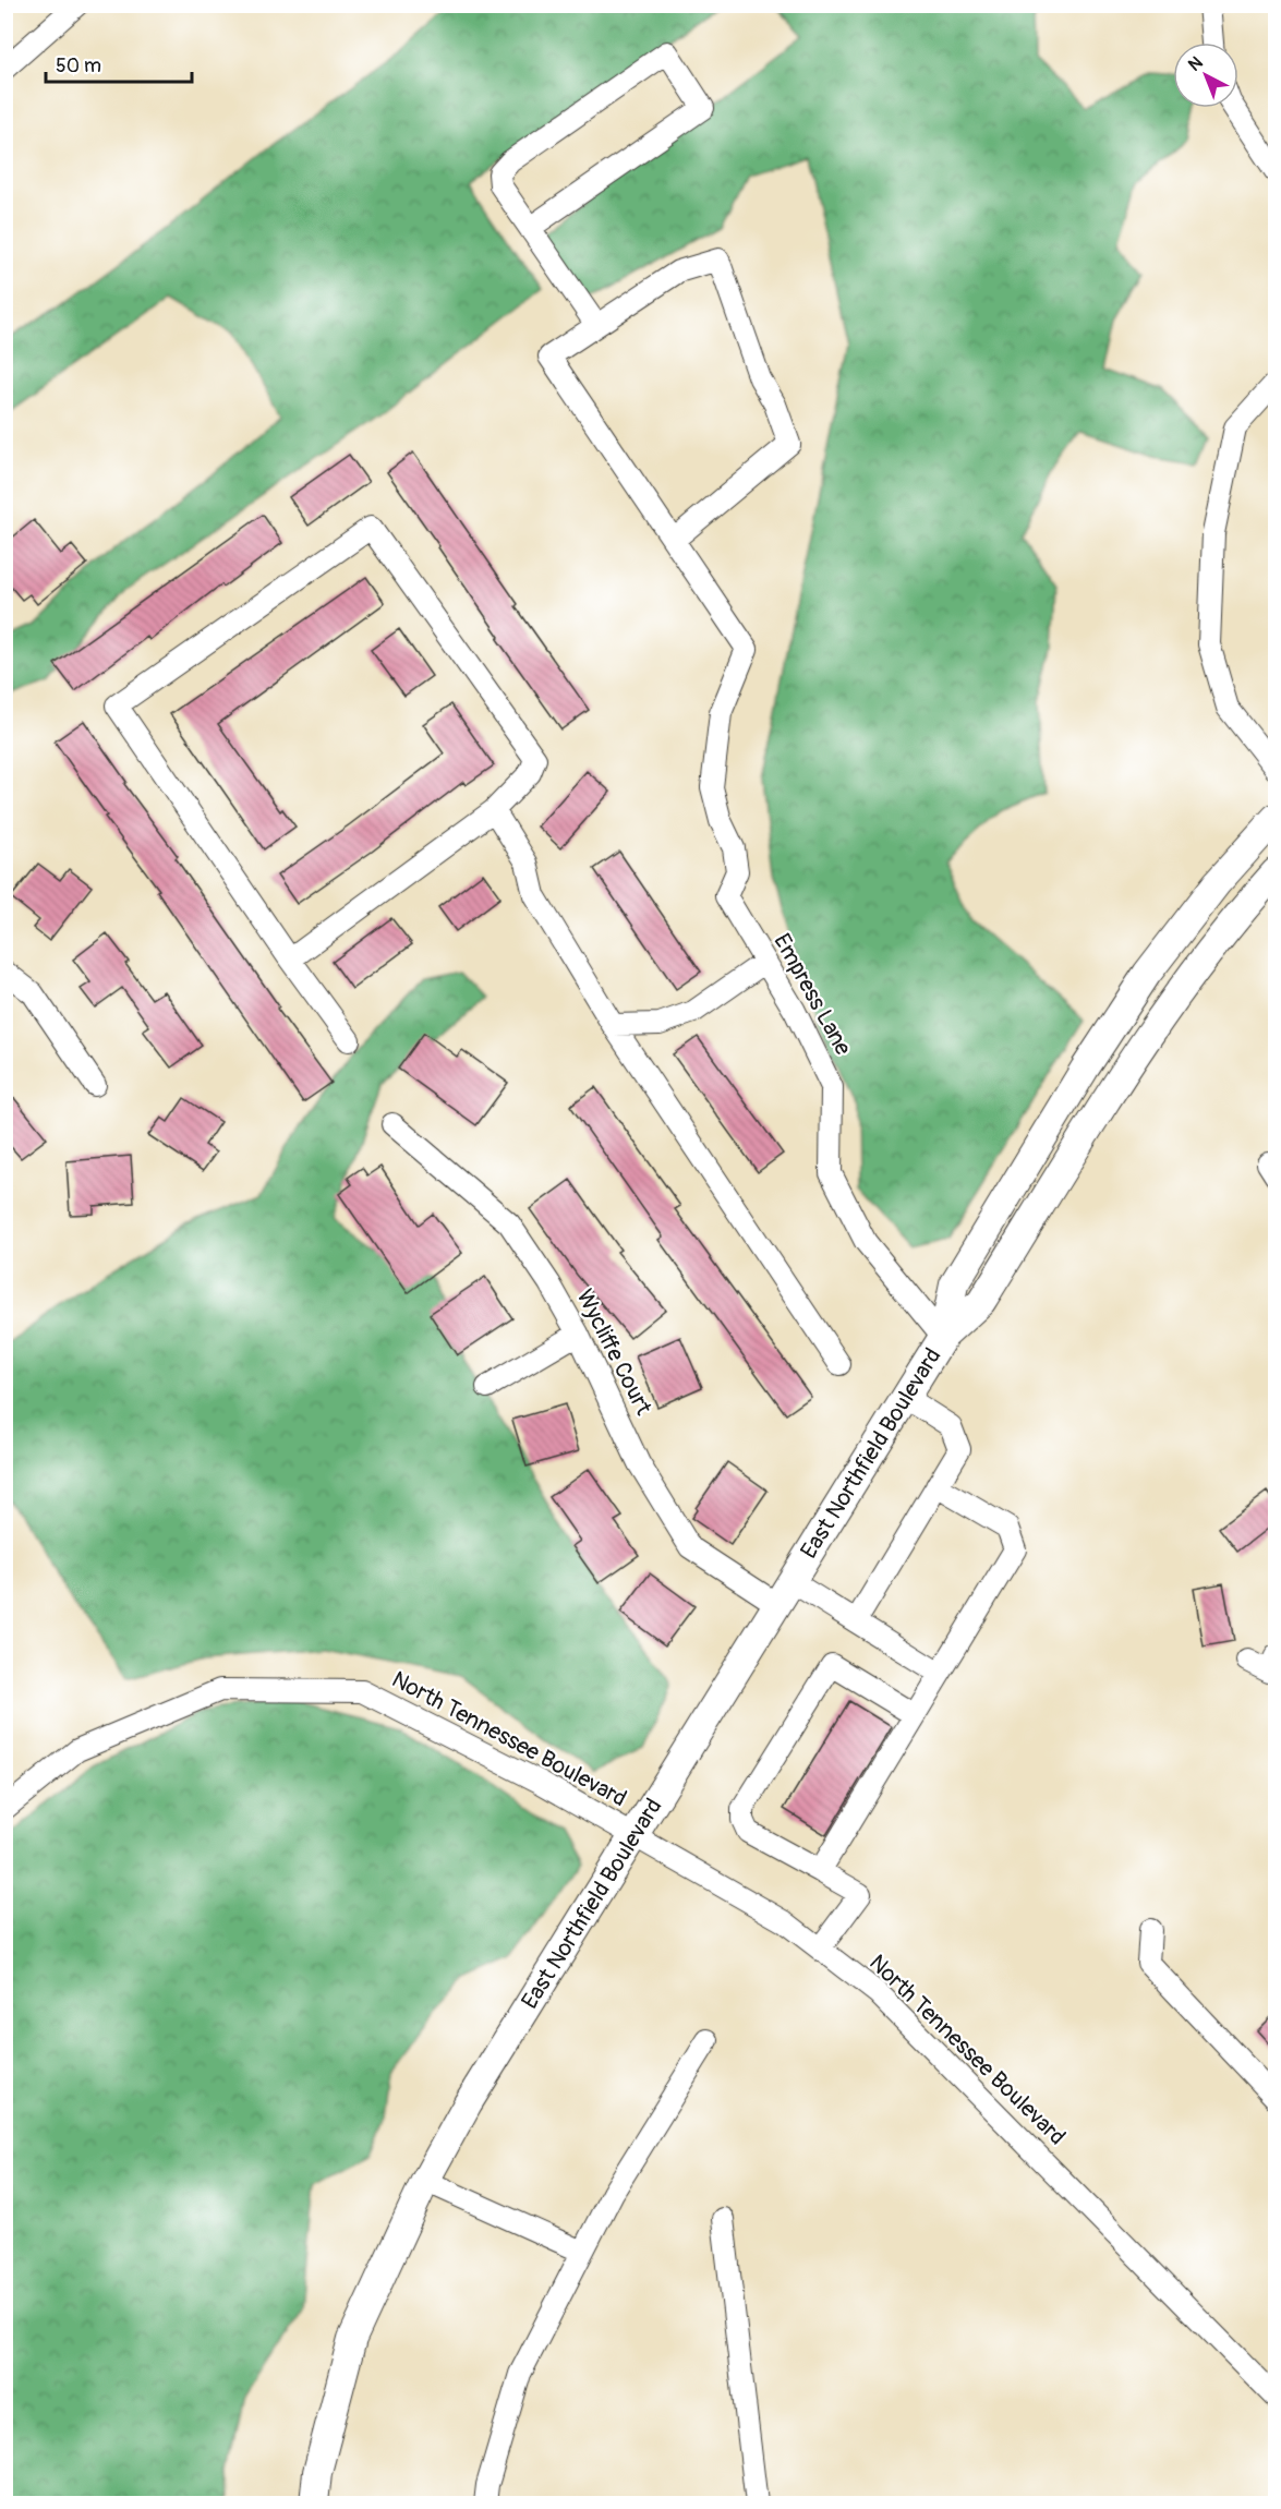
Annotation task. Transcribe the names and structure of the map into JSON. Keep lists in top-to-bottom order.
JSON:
{
  "streets": {
    "main road": ["East Northfield Boulevard"],
    "street": ["Empress Lane", "Wycliffe Court", "North Tennessee Boulevard"]
  },
  "crossings": [
    ["Empress Lane", "East Northfield Boulevard"],
    ["Wycliffe Court", "East Northfield Boulevard"],
    ["East Northfield Boulevard", "North Tennessee Boulevard"]
  ],
  "scale_bar": "50 m",
  "north": "top left"
}
